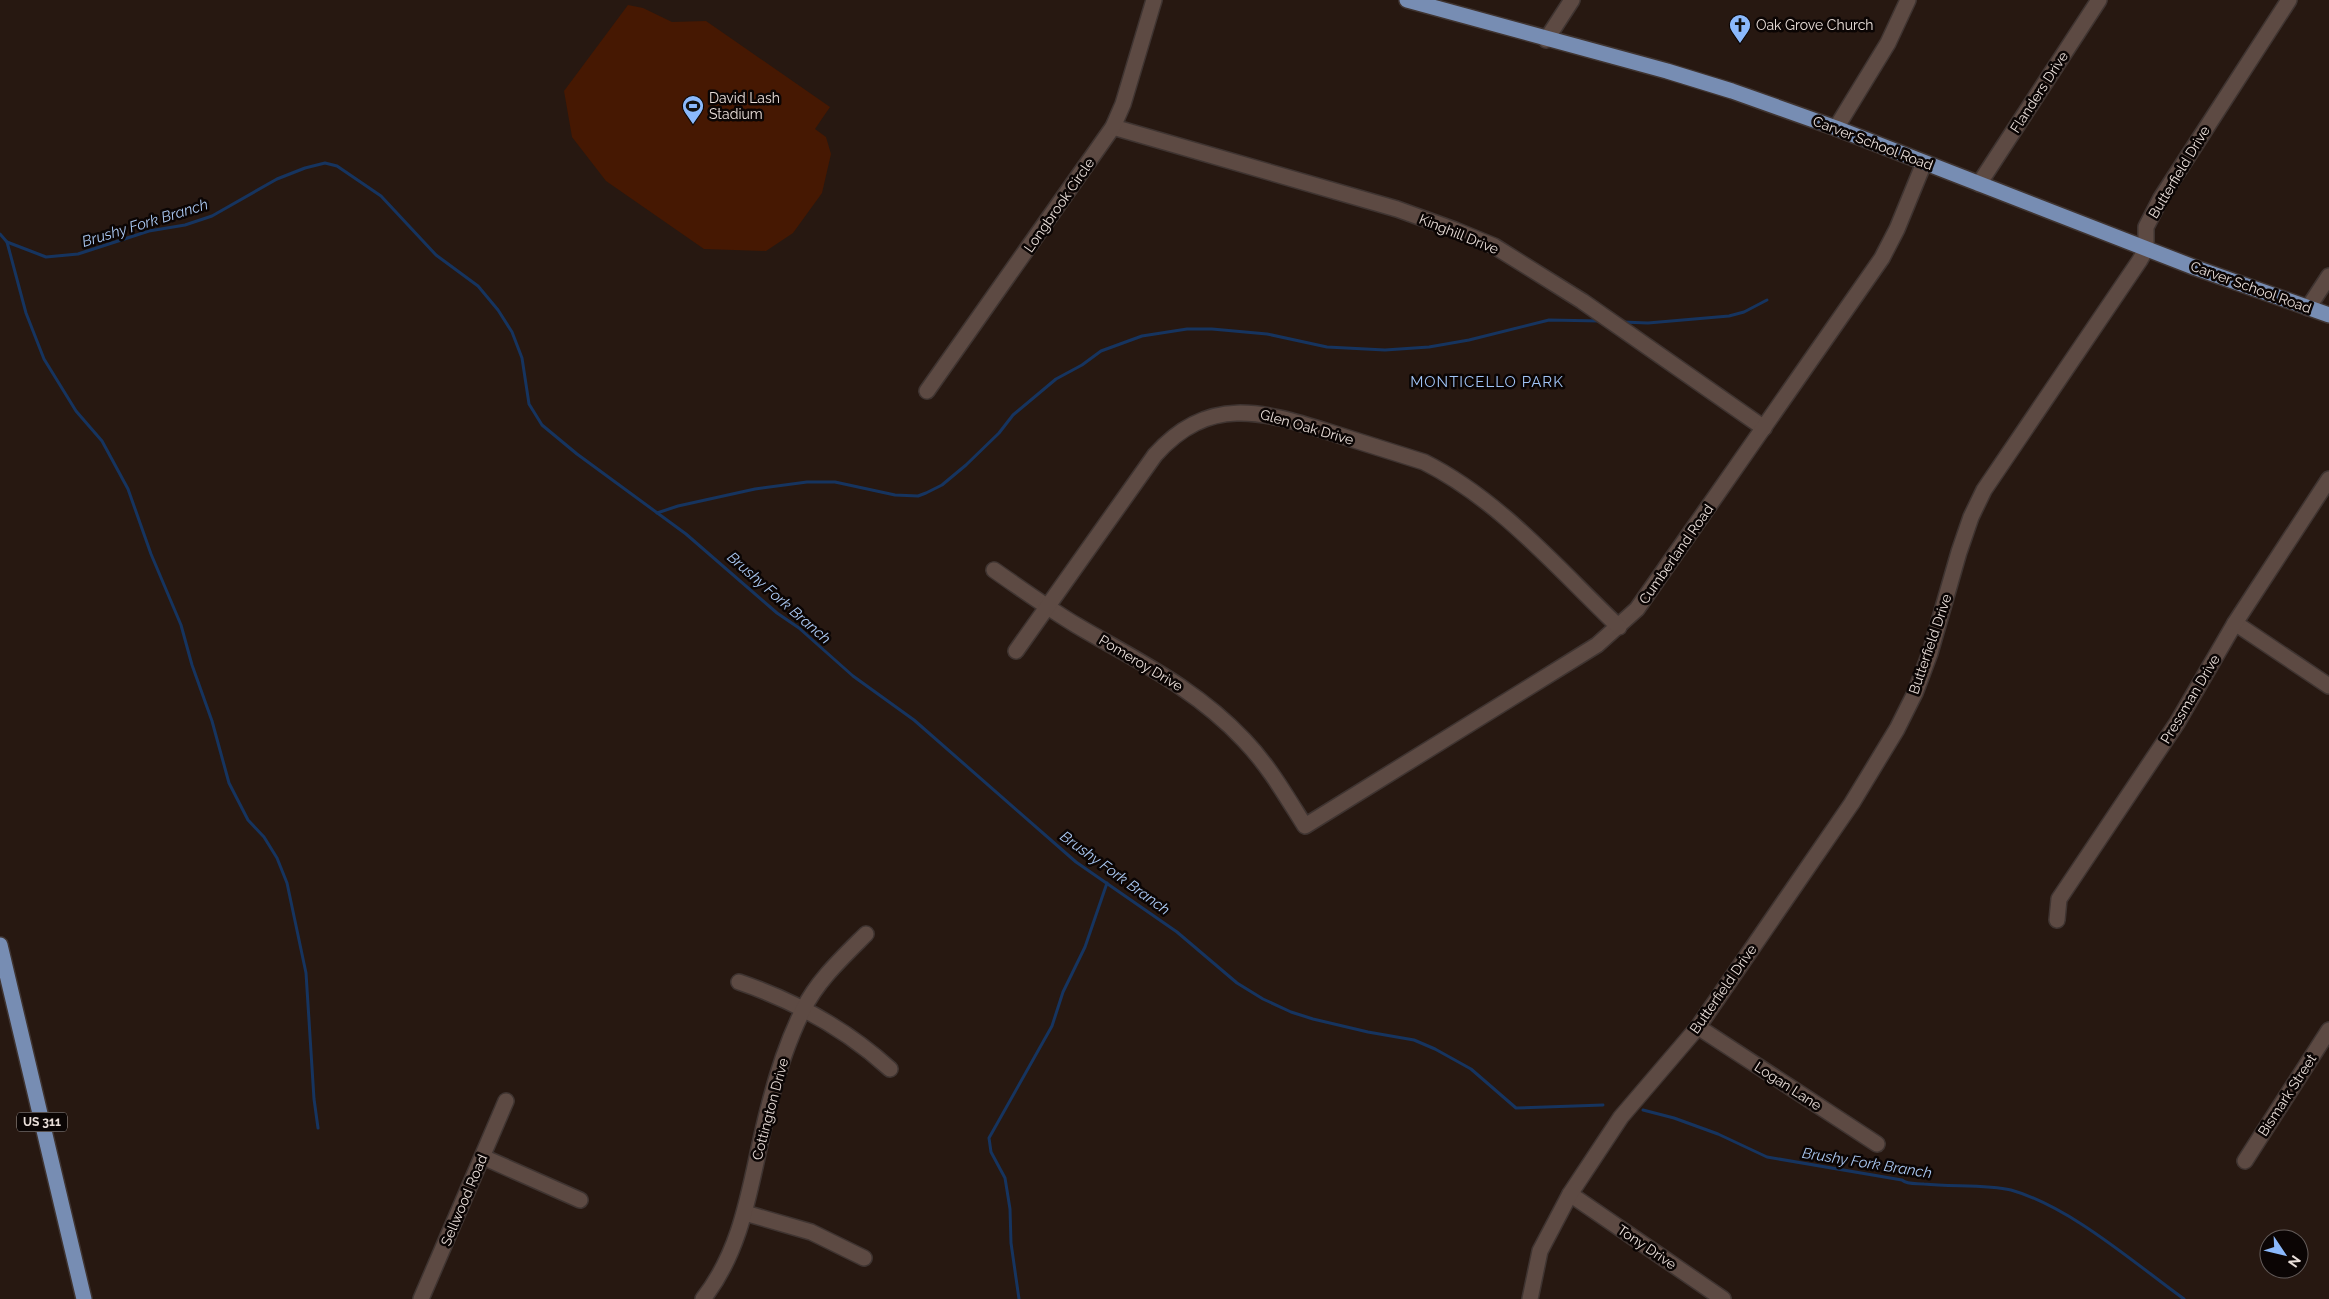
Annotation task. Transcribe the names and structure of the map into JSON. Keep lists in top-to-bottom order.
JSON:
{
  "streets": {
    "main road": ["Carver School Road", "US 311"],
    "street": [
      "Flanders Drive",
      "Butterfield Drive",
      "Longbrook Circle",
      "Kinghill Drive",
      "Glen Oak Drive",
      "Cumberland Road",
      "Pomeroy Drive",
      "Pressman Drive",
      "Logan Lane",
      "Bismark Street",
      "Cottington Drive",
      "Sellwood Road",
      "Tony Drive"
    ]
  },
  "crossings": [
    ["Flanders Drive", "Carver School Road"],
    ["Carver School Road", "Butterfield Drive"],
    ["Carver School Road", "Cumberland Road"],
    ["Butterfield Drive", "Logan Lane"],
    ["Butterfield Drive", "Tony Drive"],
    ["Longbrook Circle", "Kinghill Drive"],
    ["Kinghill Drive", "Cumberland Road"],
    ["Glen Oak Drive", "Cumberland Road"],
    ["Glen Oak Drive", "Pomeroy Drive"],
    ["Cumberland Road", "Pomeroy Drive"]
  ],
  "districts": ["MONTICELLO PARK"],
  "water": ["Brushy Fork Branch"],
  "places": {
    "church": ["Oak Grove Church"],
    "sports": ["David Lash Stadium"]
  },
  "north": "bottom right"
}
